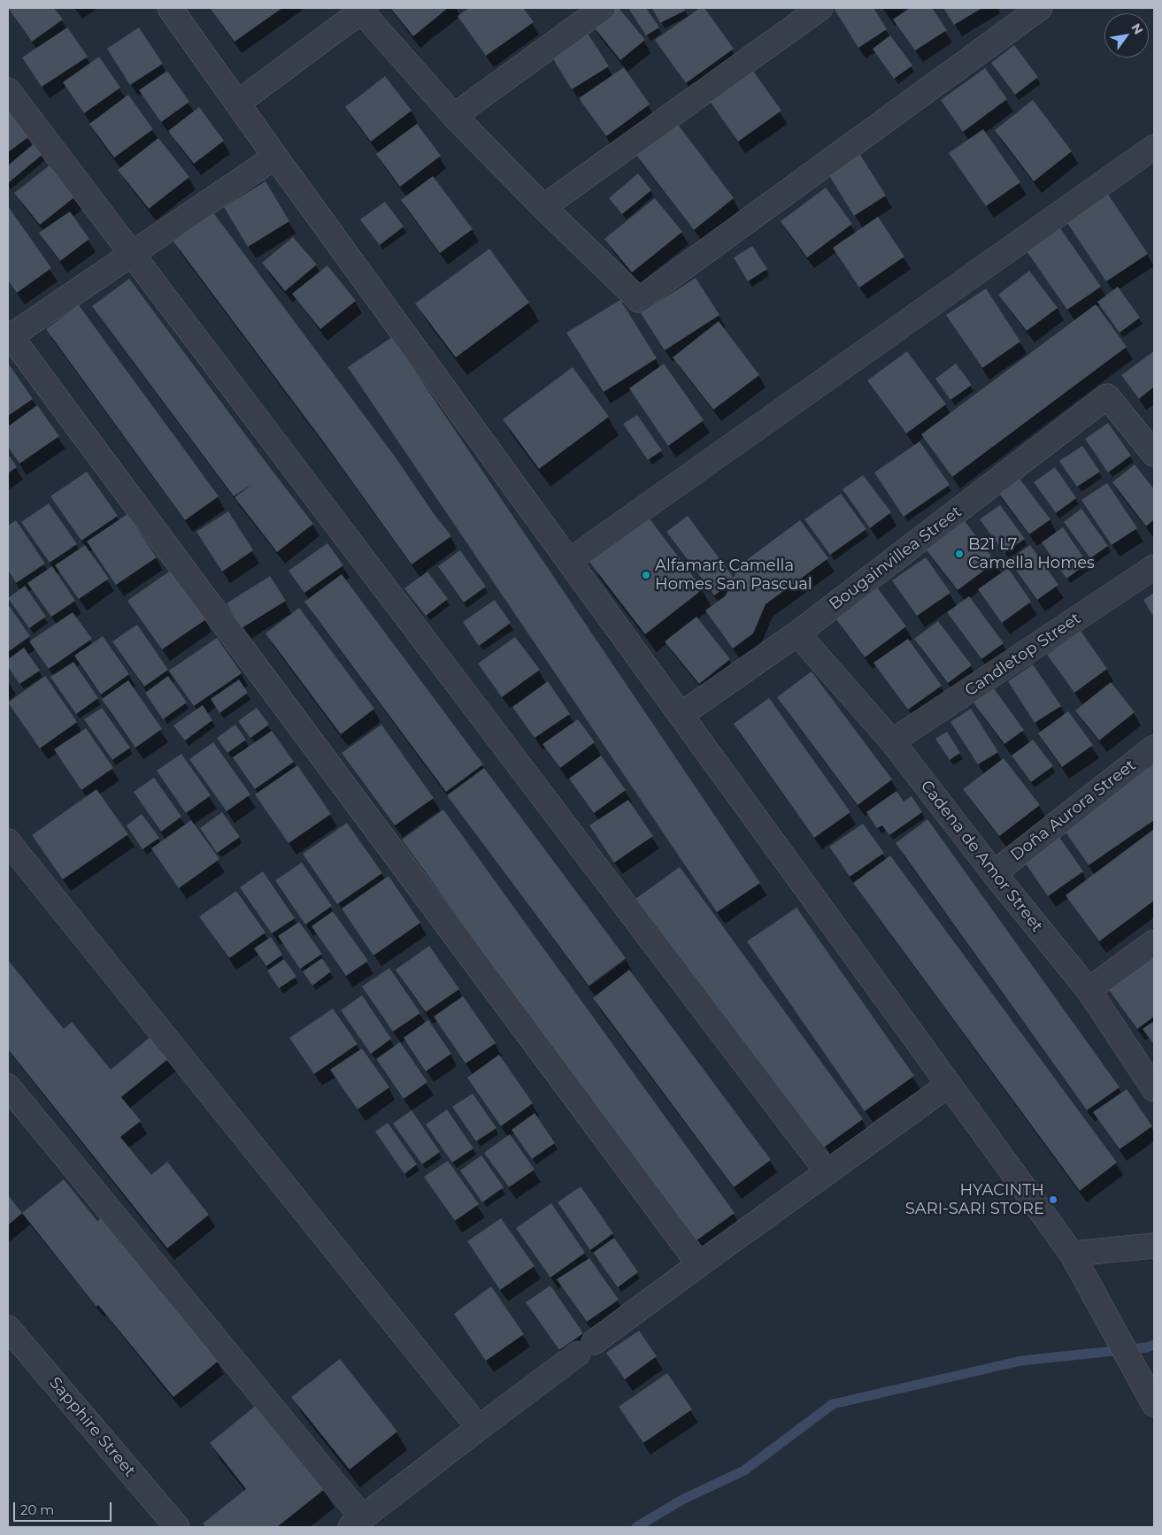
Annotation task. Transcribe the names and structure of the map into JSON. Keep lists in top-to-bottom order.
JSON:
{
  "streets": {
    "street": [
      "Bougainvillea Street",
      "Candletop Street",
      "Doña Aurora Street",
      "Cadena de Amor Street",
      "Sapphire Street"
    ]
  },
  "crossings": [
    ["Bougainvillea Street", "Cadena de Amor Street"],
    ["Candletop Street", "Cadena de Amor Street"],
    ["Doña Aurora Street", "Cadena de Amor Street"]
  ],
  "places": ["B21 L7 Camella Homes", "Alfamart Camella Homes San Pascual", "HYACINTH SARI-SARI STORE"],
  "scale_bar": "20 m",
  "north": "top right"
}
